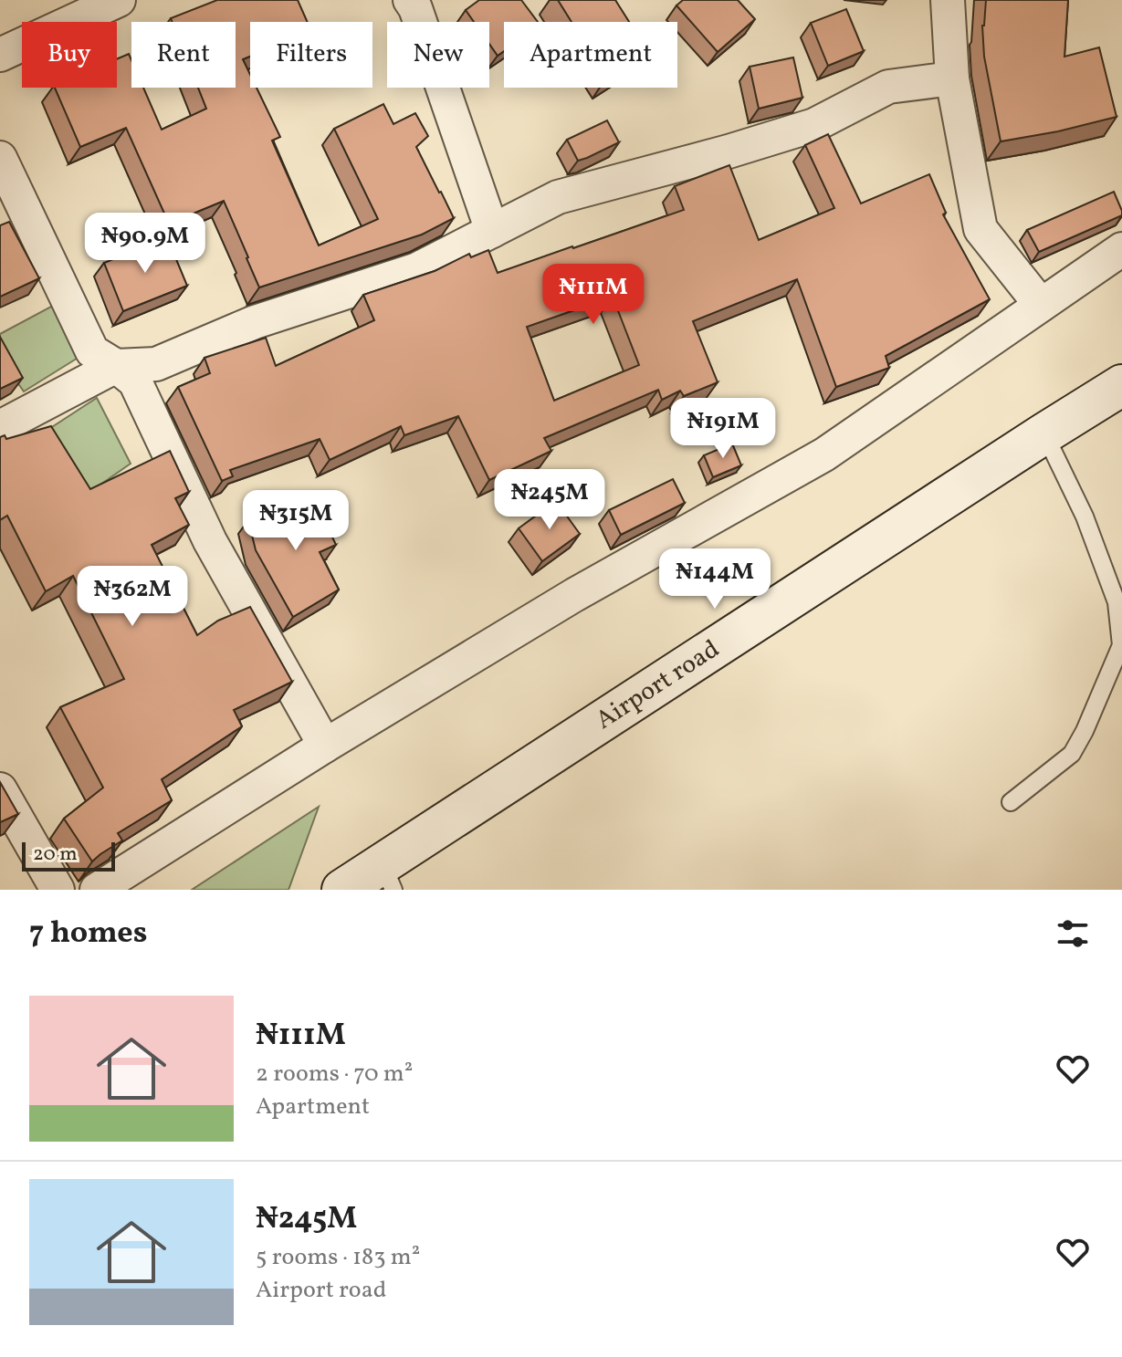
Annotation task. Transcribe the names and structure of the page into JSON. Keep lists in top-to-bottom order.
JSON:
{
  "streets": {
    "main road": ["Airport road"]
  },
  "scale_bar": "20 m",
  "page": {
    "chip": [
      "Buy",
      "Rent",
      "Filters",
      "New",
      "Apartment"
    ],
    "price": [
      "₦90.9M",
      "₦111M",
      "₦191M",
      "₦245M",
      "₦315M",
      "₦144M",
      "₦362M"
    ],
    "scale": "20 m",
    "heading": "7 homes",
    "list": [
      {
        "name": "₦111M",
        "note": "2 rooms · 70 m² · Apartment"
      },
      {
        "name": "₦245M",
        "note": "5 rooms · 183 m² · Airport road"
      }
    ]
  }
}
